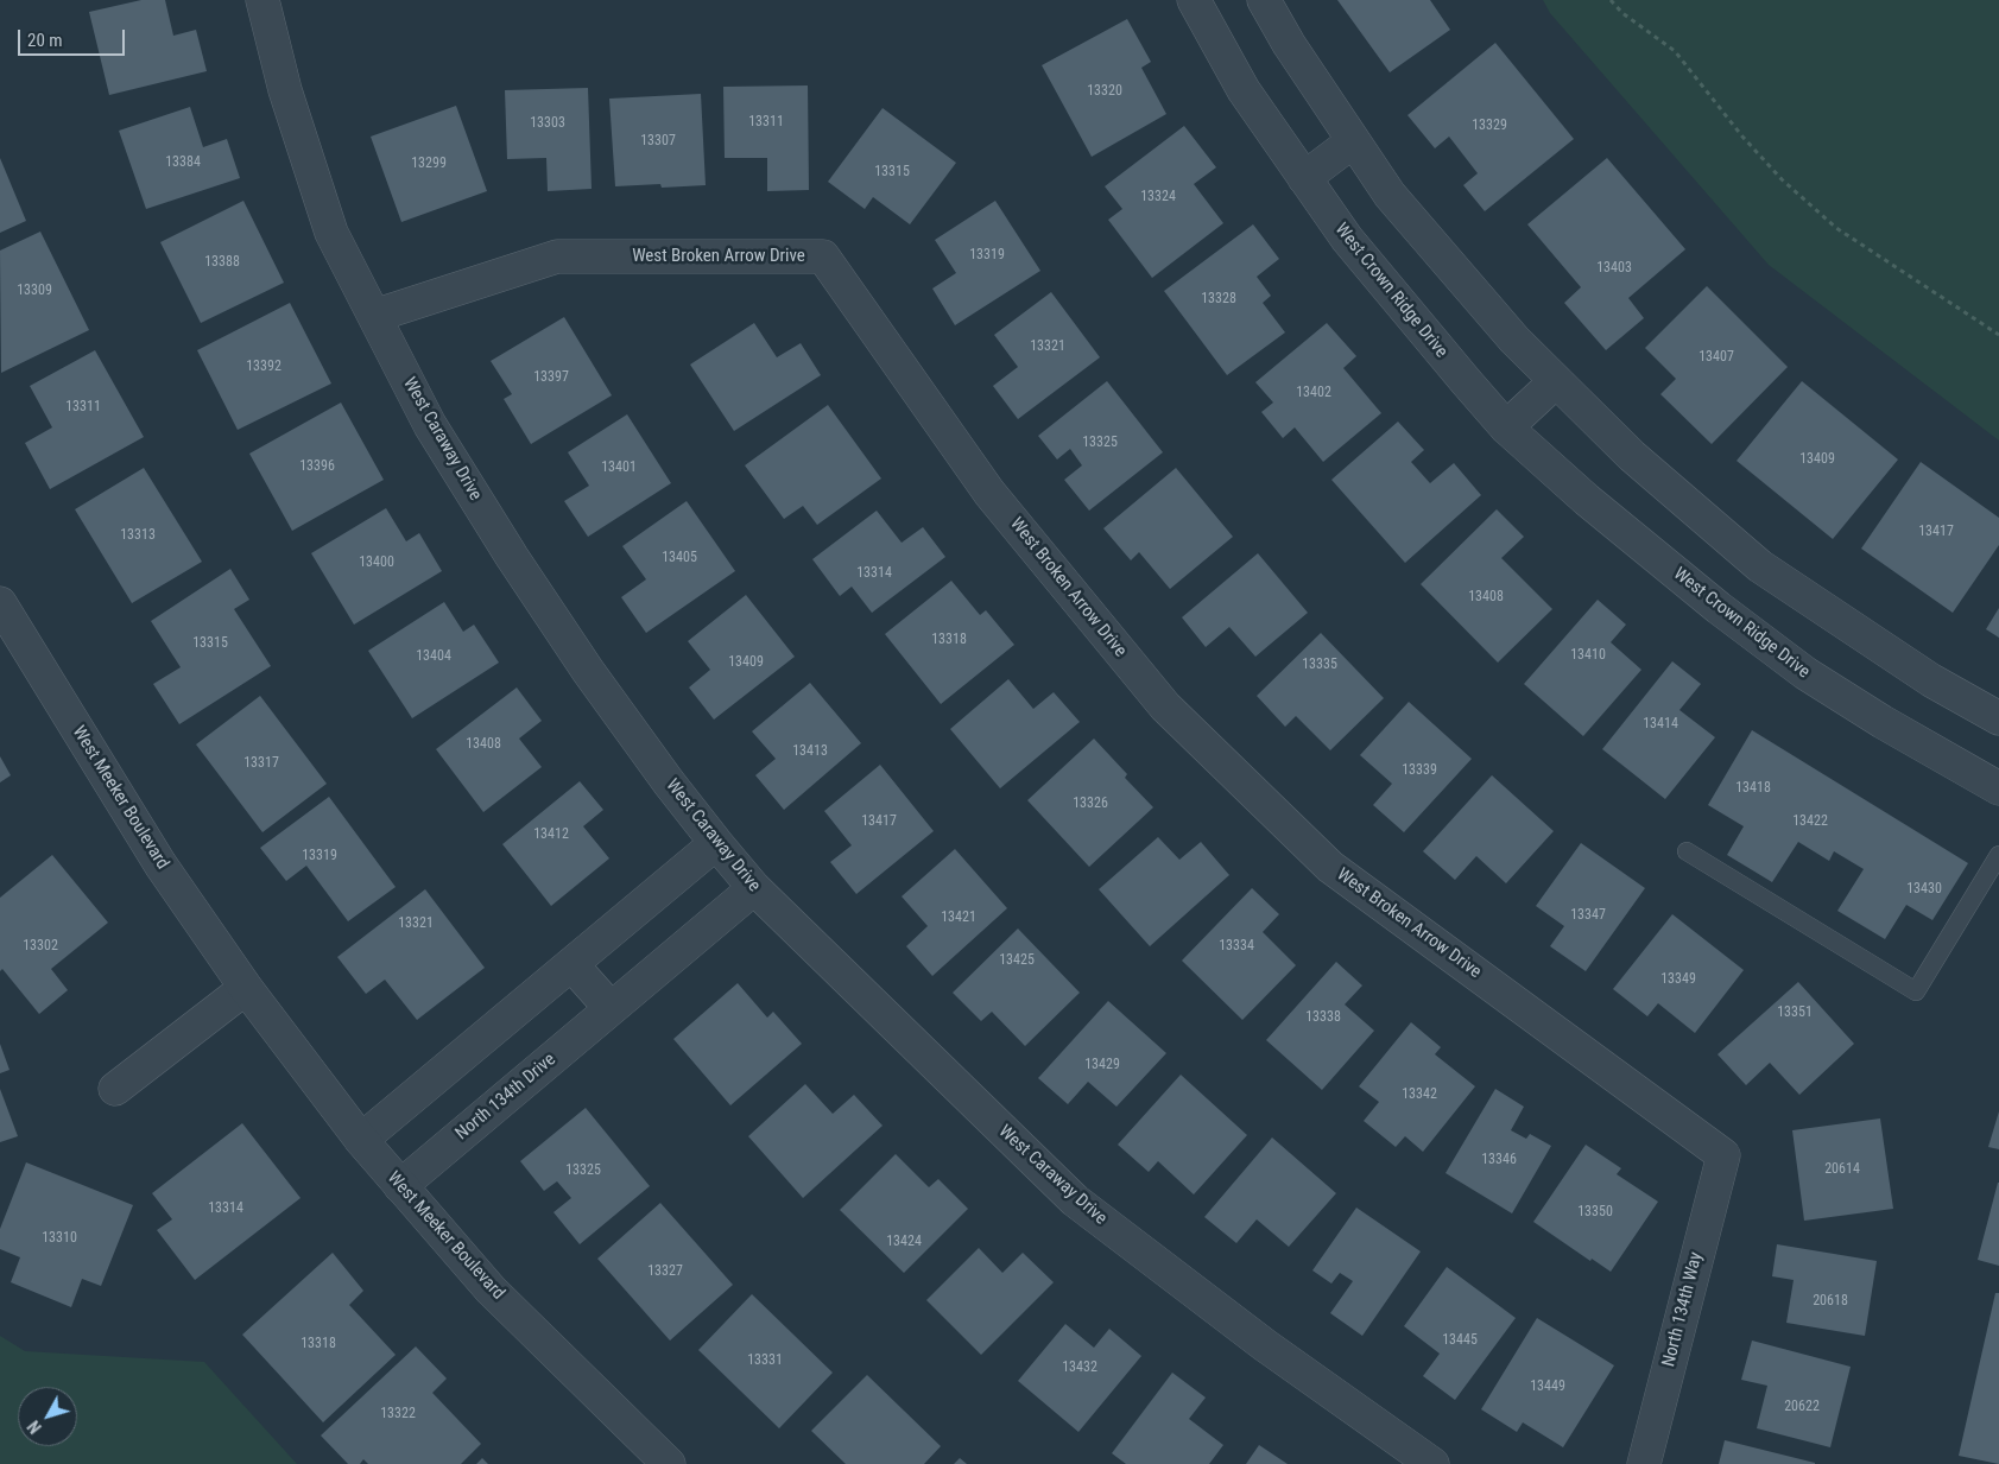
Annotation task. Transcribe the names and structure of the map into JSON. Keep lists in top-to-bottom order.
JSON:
{
  "streets": {
    "street": [
      "West Broken Arrow Drive",
      "West Crown Ridge Drive",
      "West Caraway Drive",
      "West Meeker Boulevard",
      "North 134th Drive",
      "North 134th Way"
    ]
  },
  "crossings": [
    ["West Broken Arrow Drive", "West Caraway Drive"],
    ["West Broken Arrow Drive", "North 134th Way"],
    ["West Caraway Drive", "North 134th Drive"],
    ["West Meeker Boulevard", "North 134th Drive"]
  ],
  "house_numbers": [
    "13320",
    "13311",
    "13303",
    "13329",
    "13307",
    "13384",
    "13299",
    "13315",
    "13324",
    "13319",
    "13388",
    "13403",
    "13309",
    "13328",
    "13321",
    "13407",
    "13392",
    "13397",
    "13402",
    "13311",
    "13325",
    "13409",
    "13396",
    "13401",
    "13417",
    "13313",
    "13405",
    "13400",
    "13314",
    "13408",
    "13318",
    "13315",
    "13410",
    "13404",
    "13409",
    "13335",
    "13414",
    "13408",
    "13413",
    "13317",
    "13339",
    "13418",
    "13326",
    "13417",
    "13422",
    "13412",
    "13319",
    "13430",
    "13347",
    "13421",
    "13321",
    "13302",
    "13334",
    "13425",
    "13349",
    "13351",
    "13338",
    "13429",
    "13342",
    "13346",
    "20614",
    "13325",
    "13314",
    "13350",
    "13310",
    "13424",
    "13327",
    "20618",
    "13445",
    "13318",
    "13331",
    "13432",
    "13449",
    "20622",
    "13322"
  ],
  "scale_bar": "20 m",
  "north": "bottom left"
}
